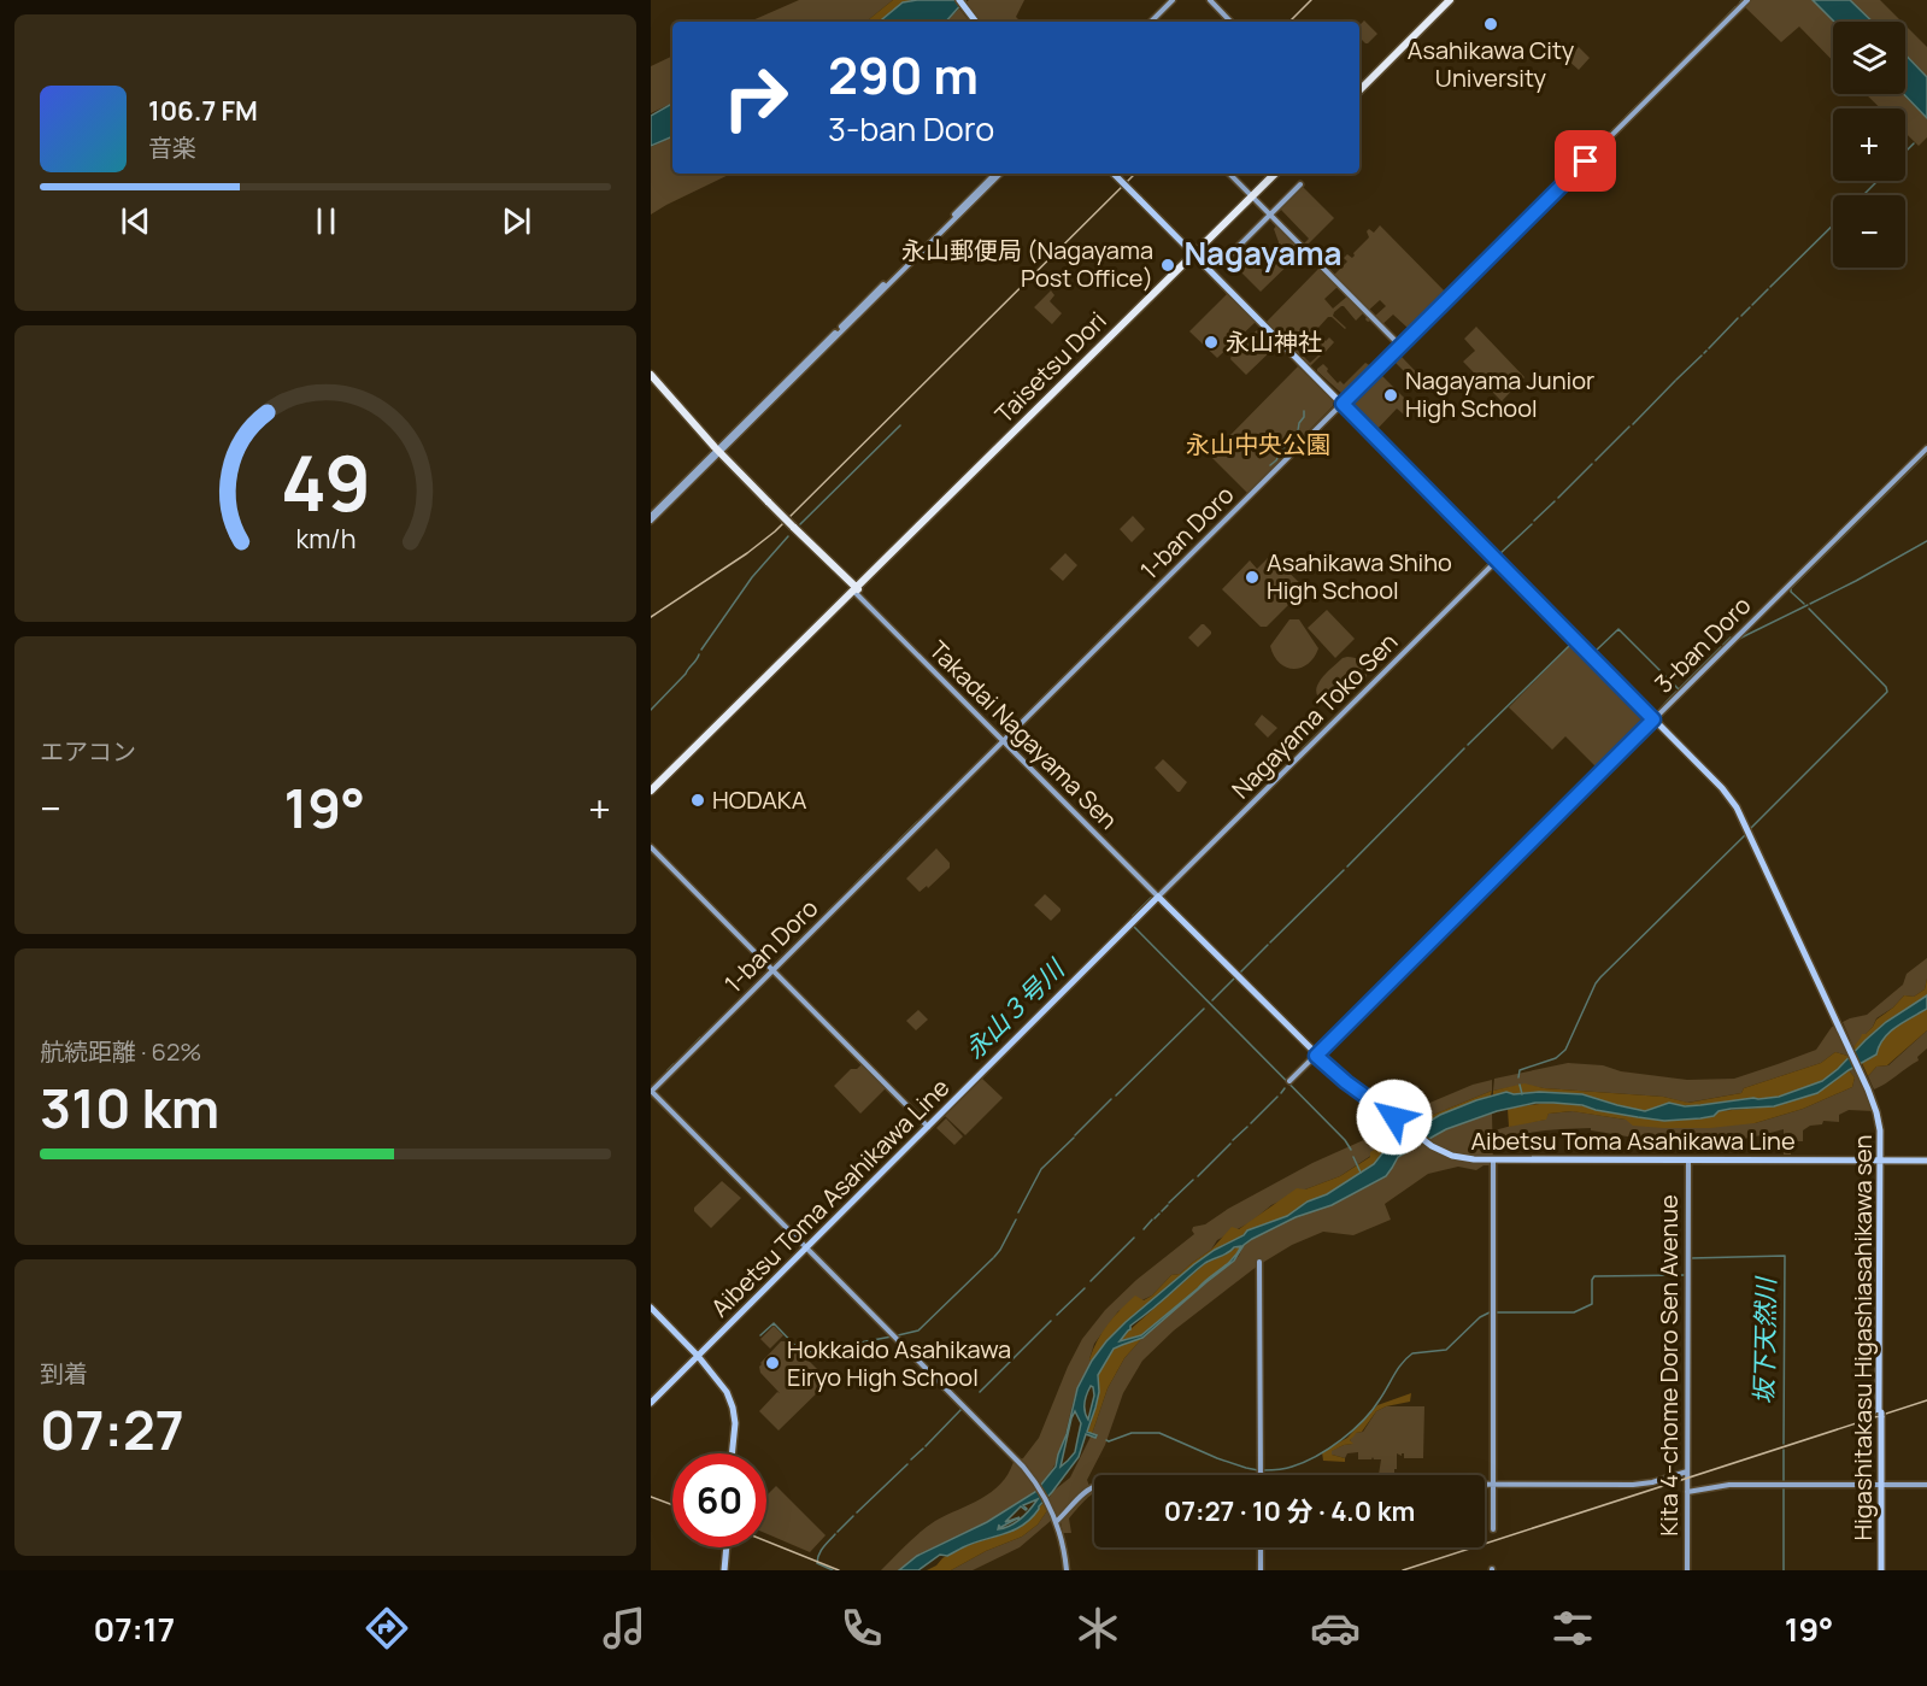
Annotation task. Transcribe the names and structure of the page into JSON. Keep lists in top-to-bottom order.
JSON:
{
  "streets": {
    "highway": ["Taisetsu Dori"],
    "main road": ["Aibetsu Toma Asahikawa Line", "Higashitakasu Higashiasahikawa sen"],
    "street": [
      "1-ban Doro",
      "3-ban Doro",
      "Nagayama Toko Sen",
      "Takadai Nagayama Sen",
      "Kita 4-chome Doro Sen Avenue"
    ]
  },
  "crossings": [
    ["Taisetsu Dori", "Takadai Nagayama Sen"],
    ["Taisetsu Dori", "Higashitakasu Higashiasahikawa sen"],
    ["1-ban Doro", "Takadai Nagayama Sen"],
    ["1-ban Doro", "Higashitakasu Higashiasahikawa sen"],
    ["3-ban Doro", "Aibetsu Toma Asahikawa Line"],
    ["3-ban Doro", "Higashitakasu Higashiasahikawa sen"],
    ["Nagayama Toko Sen", "Takadai Nagayama Sen"],
    ["Nagayama Toko Sen", "Aibetsu Toma Asahikawa Line"],
    ["Nagayama Toko Sen", "Higashitakasu Higashiasahikawa sen"],
    ["Takadai Nagayama Sen", "Aibetsu Toma Asahikawa Line"],
    ["Aibetsu Toma Asahikawa Line", "Higashitakasu Higashiasahikawa sen"],
    ["Aibetsu Toma Asahikawa Line", "Kita 4-chome Doro Sen Avenue"]
  ],
  "districts": ["Nagayama"],
  "water": ["永山３号川", "坂下天然川"],
  "parks": ["永山中央公園"],
  "places": [
    "Asahikawa City University",
    "永山郵便局 (Nagayama Post Office)",
    "永山神社",
    "Nagayama Junior High School",
    "Asahikawa Shiho High School",
    "HODAKA",
    "Hokkaido Asahikawa Eiryo High School"
  ],
  "page": {
    "map_buttons": ["+", "−"],
    "turn": ["290 m", "3-ban Doro"],
    "song": ["106.7 FM", "音楽"],
    "tile": [
      "エアコン",
      ["航続距離 · 62%", "310 km"],
      ["到着", "07:27"]
    ],
    "heat": ["−", "19°", "+"],
    "limit": "60",
    "trip": "07:27 · 10 分 · 4.0 km",
    "tabs": ["07:17", "19°"],
    "gauge": ["49", "km/h"]
  }
}
